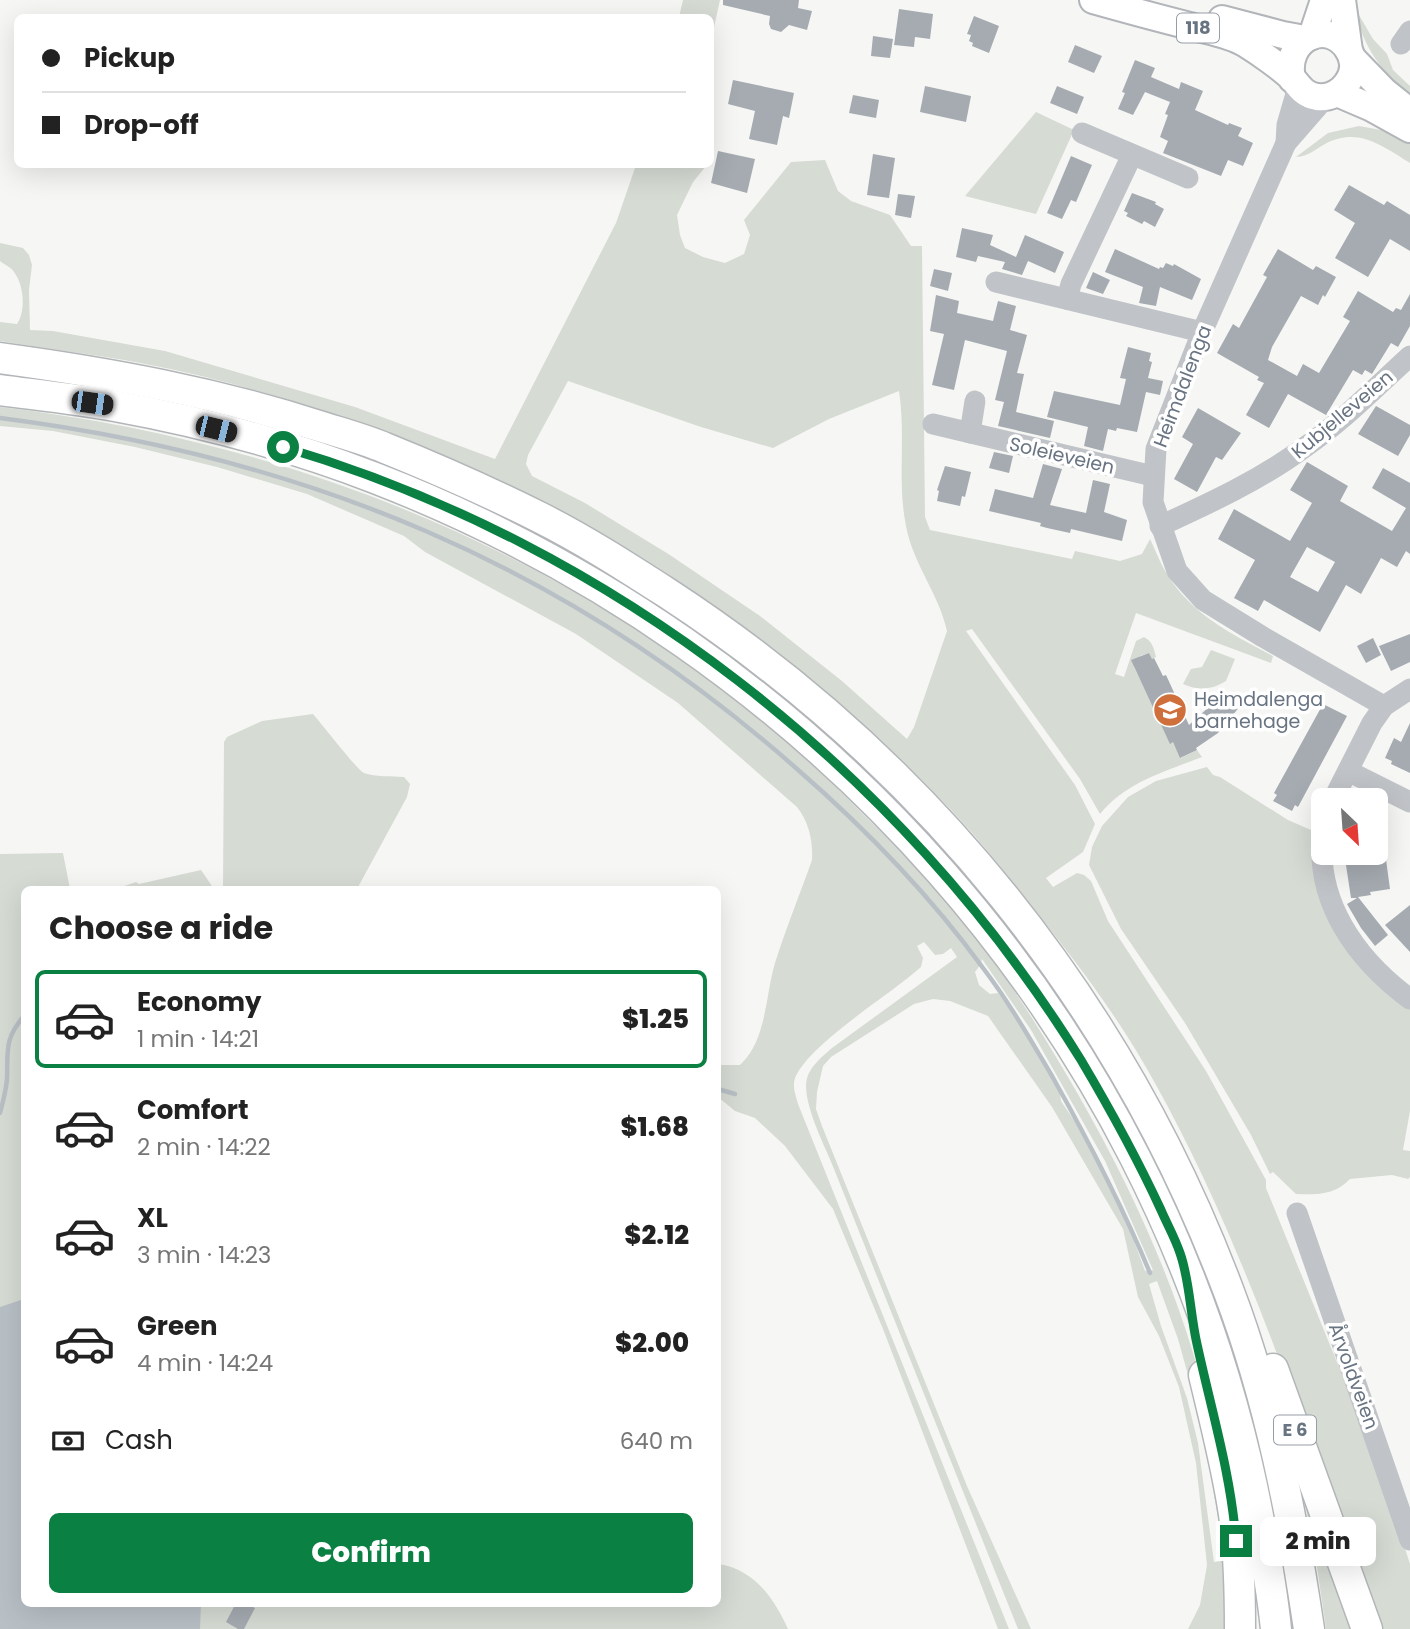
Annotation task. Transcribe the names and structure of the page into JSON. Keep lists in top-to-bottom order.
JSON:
{
  "streets": {
    "highway": ["E 6"],
    "main road": ["118"],
    "street": [
      "Heimdalenga",
      "Kubjelleveien",
      "Soleieveien",
      "Årvoldveien"
    ]
  },
  "crossings": [
    ["118", "Heimdalenga"],
    ["Heimdalenga", "Kubjelleveien"],
    ["Heimdalenga", "Soleieveien"]
  ],
  "places": {
    "school or university": ["Heimdalenga barnehage"]
  },
  "north": "bottom right",
  "page": {
    "banner": ["Pickup", "Drop-off"],
    "heading": "Choose a ride",
    "list": [
      {
        "name": "Economy",
        "note": "1 min · 14:21",
        "value": "$1.25"
      },
      {
        "name": "Comfort",
        "note": "2 min · 14:22",
        "value": "$1.68"
      },
      {
        "name": "XL",
        "note": "3 min · 14:23",
        "value": "$2.12"
      },
      {
        "name": "Green",
        "note": "4 min · 14:24",
        "value": "$2.00"
      }
    ],
    "pay": ["Cash", "640 m"],
    "buttons": "Confirm",
    "bubble": "2 min"
  }
}
